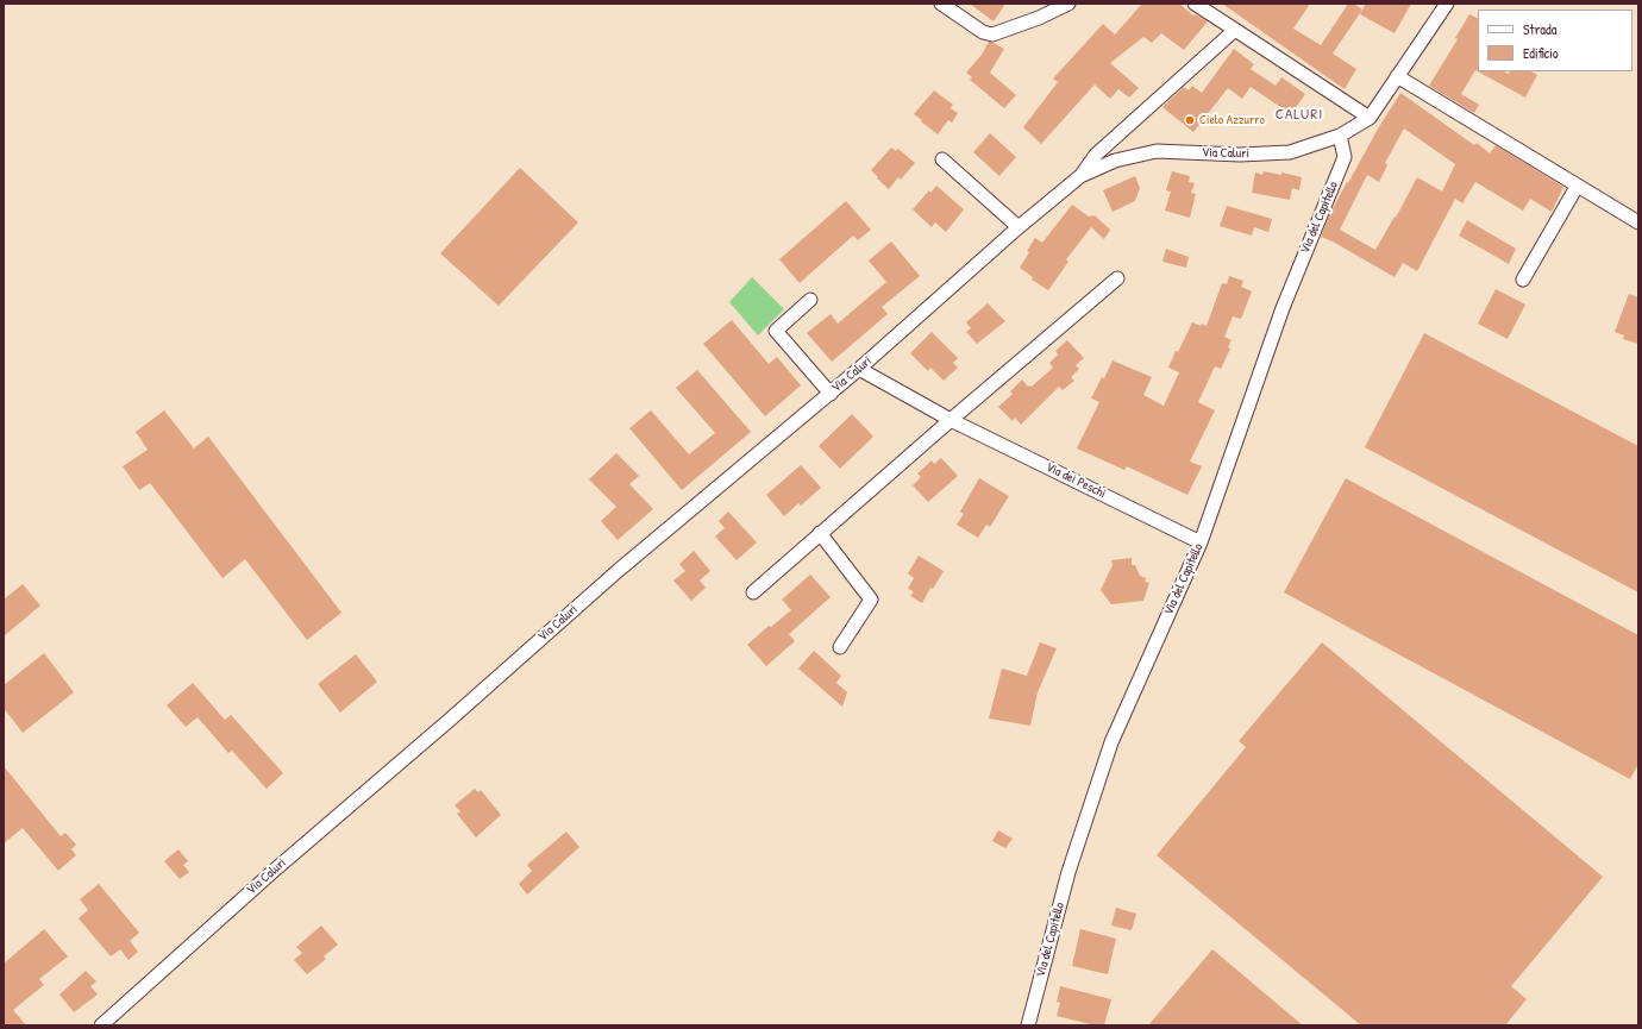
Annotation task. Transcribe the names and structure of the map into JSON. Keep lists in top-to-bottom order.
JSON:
{
  "streets": {
    "street": ["Via Caluri", "Via del Capitello", "Via dei Peschi"]
  },
  "crossings": [
    ["Via Caluri", "Via del Capitello"],
    ["Via Caluri", "Via dei Peschi"],
    ["Via del Capitello", "Via dei Peschi"]
  ],
  "districts": ["CALURI"],
  "places": ["Cielo Azzurro"],
  "legend": ["Strada", "Edificio"]
}
